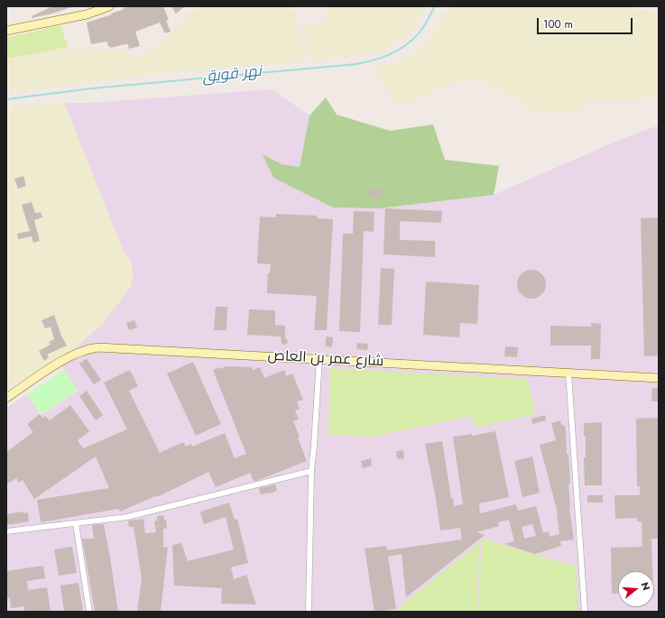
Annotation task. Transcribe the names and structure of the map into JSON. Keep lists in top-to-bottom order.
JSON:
{
  "streets": {
    "street": ["شارع عمر بن العاص"]
  },
  "water": ["نهر قويق"],
  "scale_bar": "100 m",
  "north": "right"
}
